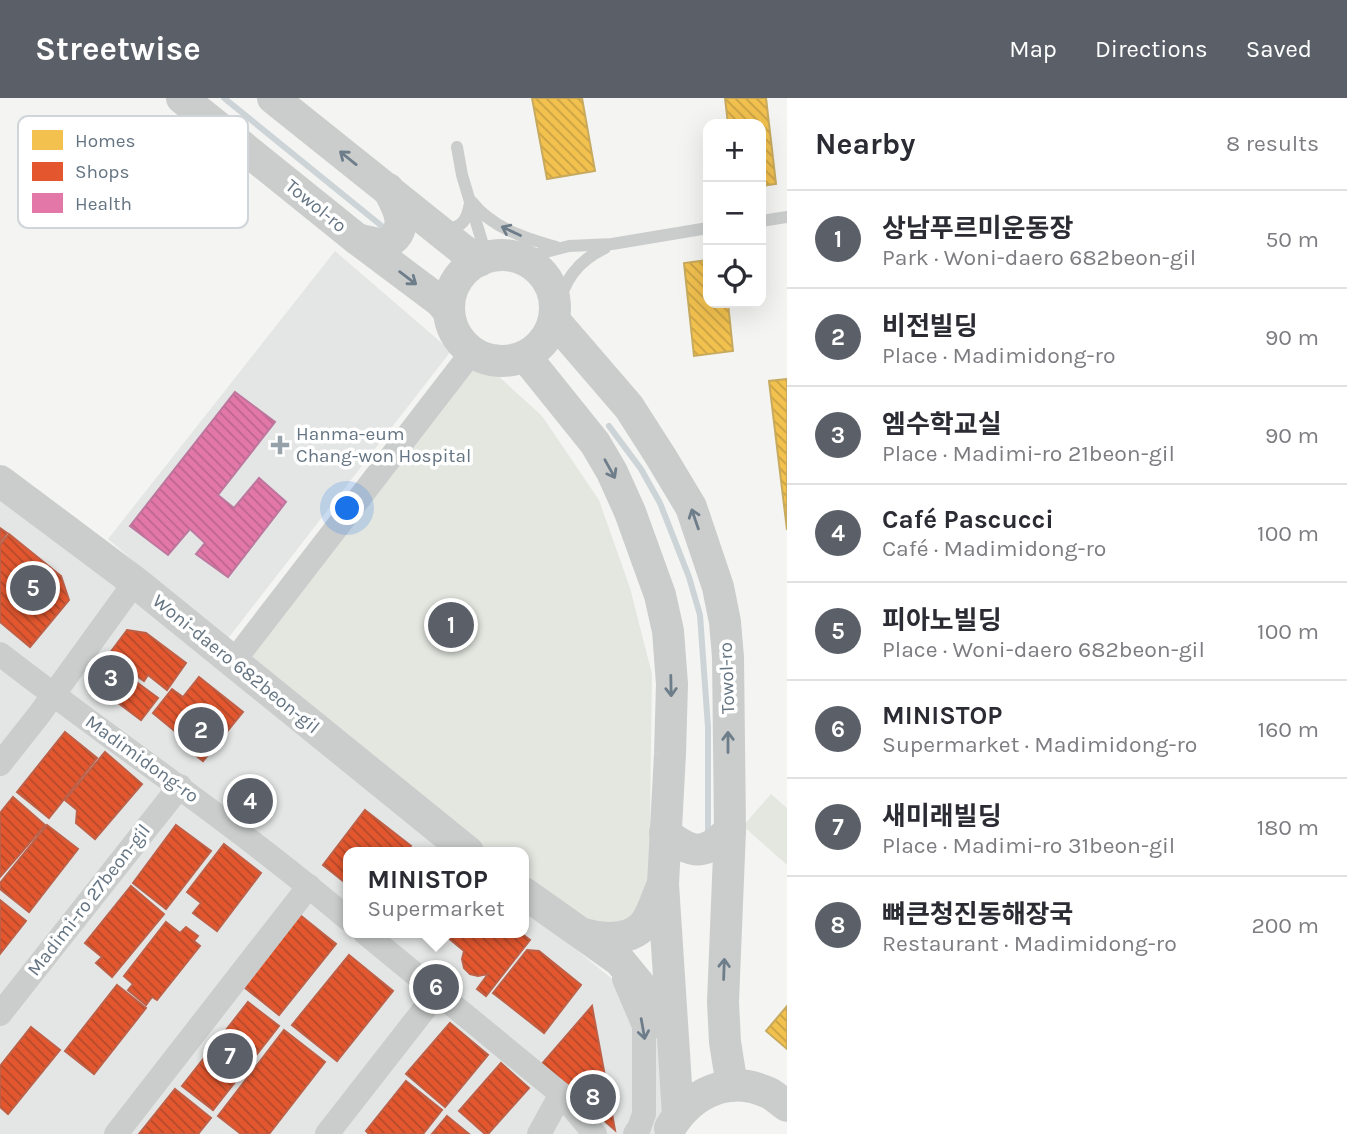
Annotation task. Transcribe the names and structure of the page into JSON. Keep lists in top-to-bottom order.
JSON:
{
  "streets": {
    "street": [
      "Towol-ro",
      "Woni-daero 682beon-gil",
      "Madimidong-ro",
      "Madimi-ro 27beon-gil"
    ]
  },
  "crossings": [
    ["Madimidong-ro", "Madimi-ro 27beon-gil"]
  ],
  "places": {
    "health": ["Hanma-eum Chang-won Hospital"]
  },
  "legend": ["Homes", "Shops", "Health"],
  "page": {
    "header": "Streetwise",
    "nav": ["Map", "Directions", "Saved"],
    "heading": ["Nearby", "8 results"],
    "map_buttons": ["+", "−"],
    "list": [
      {
        "mark": "1",
        "name": "상남푸르미운동장",
        "note": "Park · Woni-daero 682beon-gil",
        "value": "50 m"
      },
      {
        "mark": "2",
        "name": "비전빌딩",
        "note": "Place · Madimidong-ro",
        "value": "90 m"
      },
      {
        "mark": "3",
        "name": "엠수학교실",
        "note": "Place · Madimi-ro 21beon-gil",
        "value": "90 m"
      },
      {
        "mark": "4",
        "name": "Café Pascucci",
        "note": "Café · Madimidong-ro",
        "value": "100 m"
      },
      {
        "mark": "5",
        "name": "피아노빌딩",
        "note": "Place · Woni-daero 682beon-gil",
        "value": "100 m"
      },
      {
        "mark": "6",
        "name": "MINISTOP",
        "note": "Supermarket · Madimidong-ro",
        "value": "160 m"
      },
      {
        "mark": "7",
        "name": "새미래빌딩",
        "note": "Place · Madimi-ro 31beon-gil",
        "value": "180 m"
      },
      {
        "mark": "8",
        "name": "뼈큰청진동해장국",
        "note": "Restaurant · Madimidong-ro",
        "value": "200 m"
      }
    ],
    "pins": [
      "5",
      "1",
      "3",
      "2",
      "4",
      "6",
      "7",
      "8"
    ],
    "popup": ["MINISTOP", "Supermarket"]
  }
}
